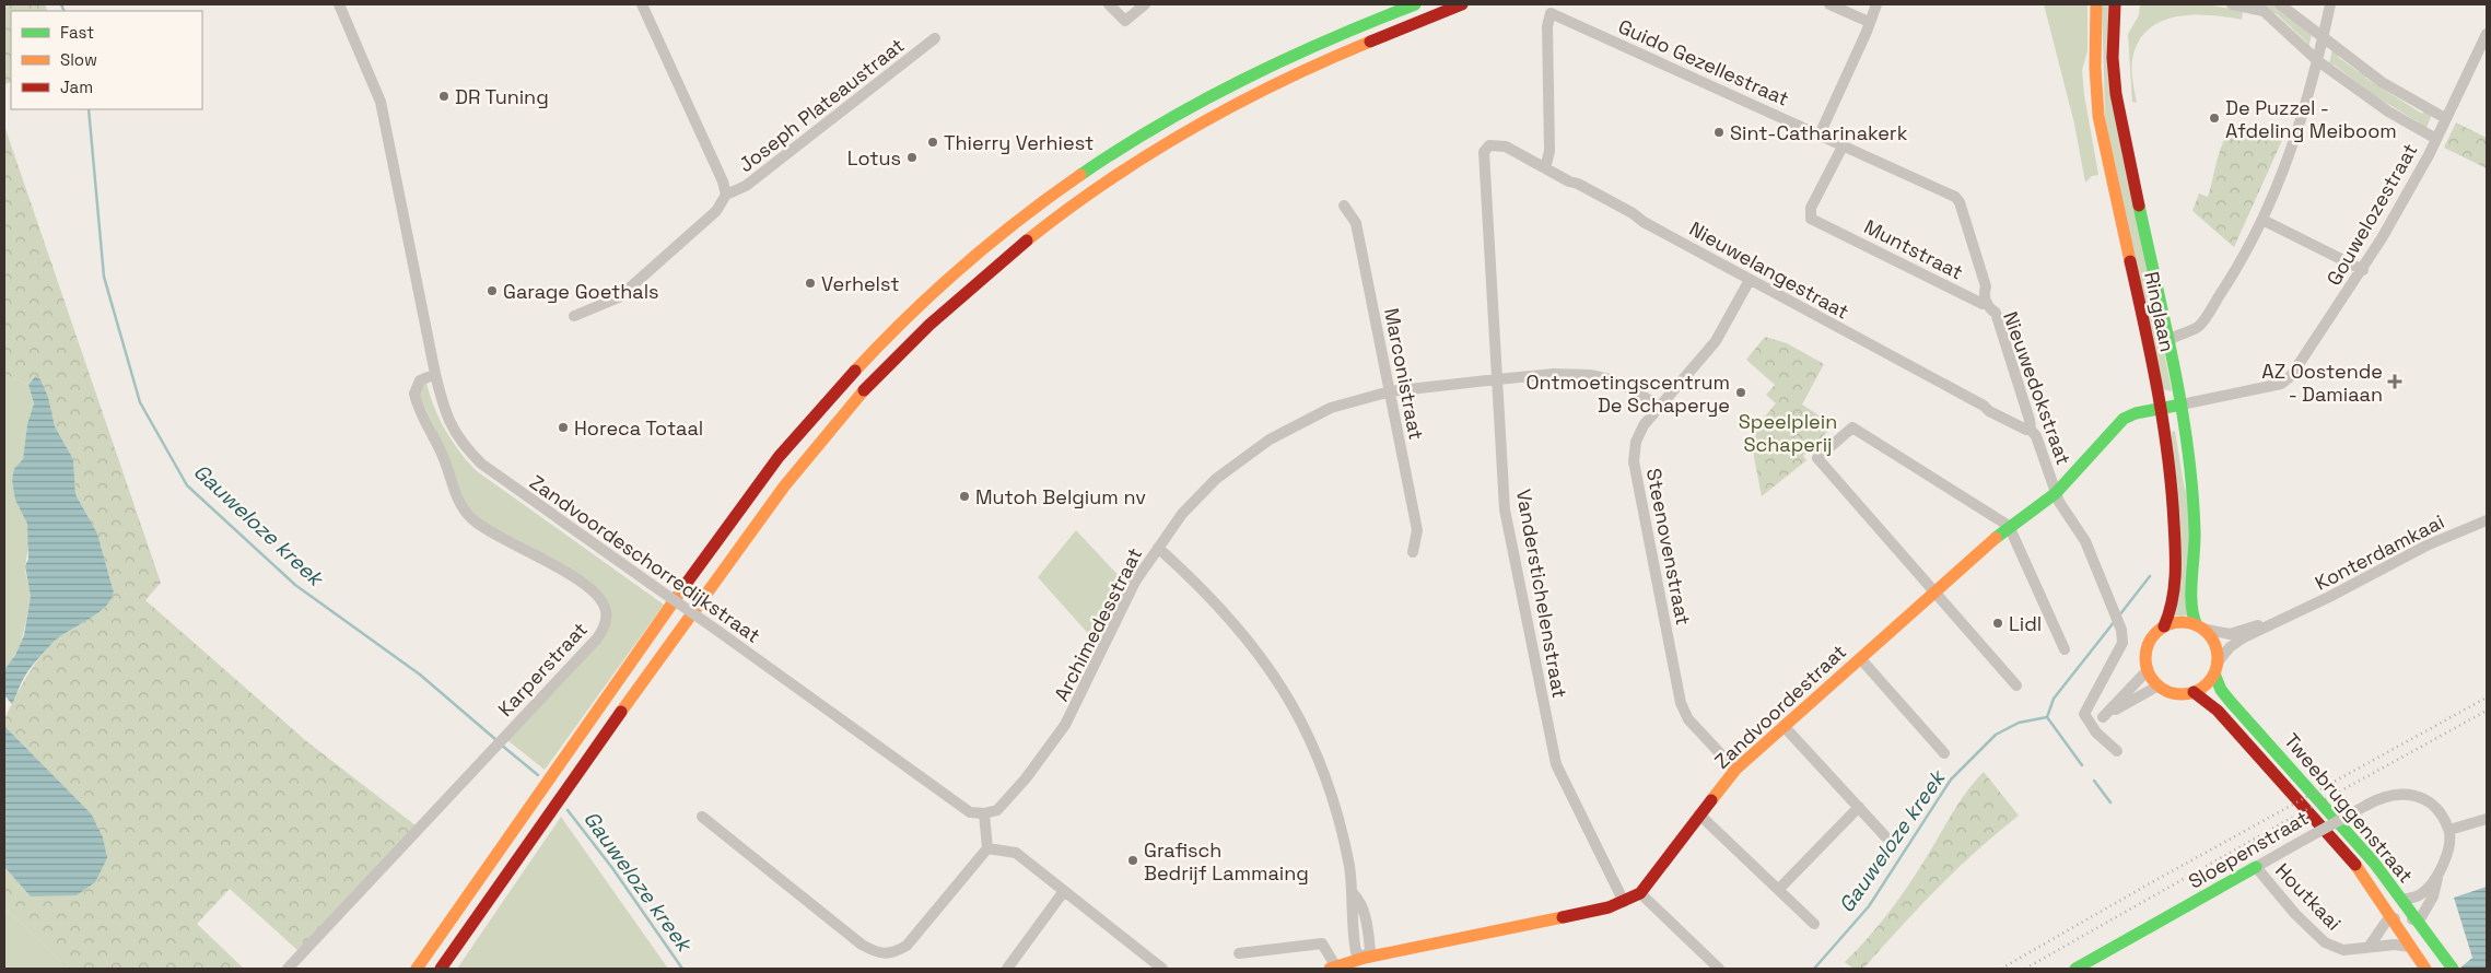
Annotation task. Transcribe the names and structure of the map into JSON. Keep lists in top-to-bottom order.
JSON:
{
  "streets": {
    "main road": [
      "Ringlaan",
      "Zandvoordestraat",
      "Tweebruggenstraat",
      "Sloepenstraat"
    ],
    "street": [
      "Guido Gezellestraat",
      "Joseph Plateaustraat",
      "Gouwelozestraat",
      "Muntstraat",
      "Nieuwelangestraat",
      "Marconistraat",
      "Nieuwedokstraat",
      "Steenovenstraat",
      "Konterdamkaai",
      "Zandvoordeschorredijkstraat",
      "Vanderstichelenstraat",
      "Archimedesstraat",
      "Karperstraat",
      "Houtkaai"
    ]
  },
  "crossings": [
    ["Guido Gezellestraat", "Muntstraat"],
    ["Guido Gezellestraat", "Nieuwelangestraat"],
    ["Guido Gezellestraat", "Nieuwedokstraat"],
    ["Gouwelozestraat", "Ringlaan"],
    ["Gouwelozestraat", "Zandvoordestraat"],
    ["Muntstraat", "Nieuwedokstraat"],
    ["Nieuwelangestraat", "Nieuwedokstraat"],
    ["Nieuwelangestraat", "Steenovenstraat"],
    ["Nieuwelangestraat", "Vanderstichelenstraat"],
    ["Ringlaan", "Konterdamkaai"],
    ["Ringlaan", "Zandvoordestraat"],
    ["Ringlaan", "Tweebruggenstraat"],
    ["Marconistraat", "Archimedesstraat"],
    ["Nieuwedokstraat", "Zandvoordestraat"],
    ["Steenovenstraat", "Archimedesstraat"],
    ["Steenovenstraat", "Zandvoordestraat"],
    ["Konterdamkaai", "Tweebruggenstraat"],
    ["Zandvoordeschorredijkstraat", "Archimedesstraat"],
    ["Zandvoordeschorredijkstraat", "Karperstraat"],
    ["Vanderstichelenstraat", "Archimedesstraat"],
    ["Vanderstichelenstraat", "Zandvoordestraat"],
    ["Tweebruggenstraat", "Houtkaai"],
    ["Sloepenstraat", "Houtkaai"]
  ],
  "water": ["Gauweloze kreek"],
  "parks": ["Speelplein Schaperij"],
  "places": {
    "other": [
      "DR Tuning",
      "De Puzzel - Afdeling Meiboom",
      "Sint-Catharinakerk",
      "Thierry Verhiest",
      "Lotus",
      "Verhelst",
      "Garage Goethals",
      "Ontmoetingscentrum De Schaperye",
      "Horeca Totaal",
      "Mutoh Belgium nv",
      "Lidl",
      "Grafisch Bedrijf Lammaing"
    ],
    "health": ["AZ Oostende - Damiaan"]
  },
  "legend": ["Fast", "Slow", "Jam"]
}
